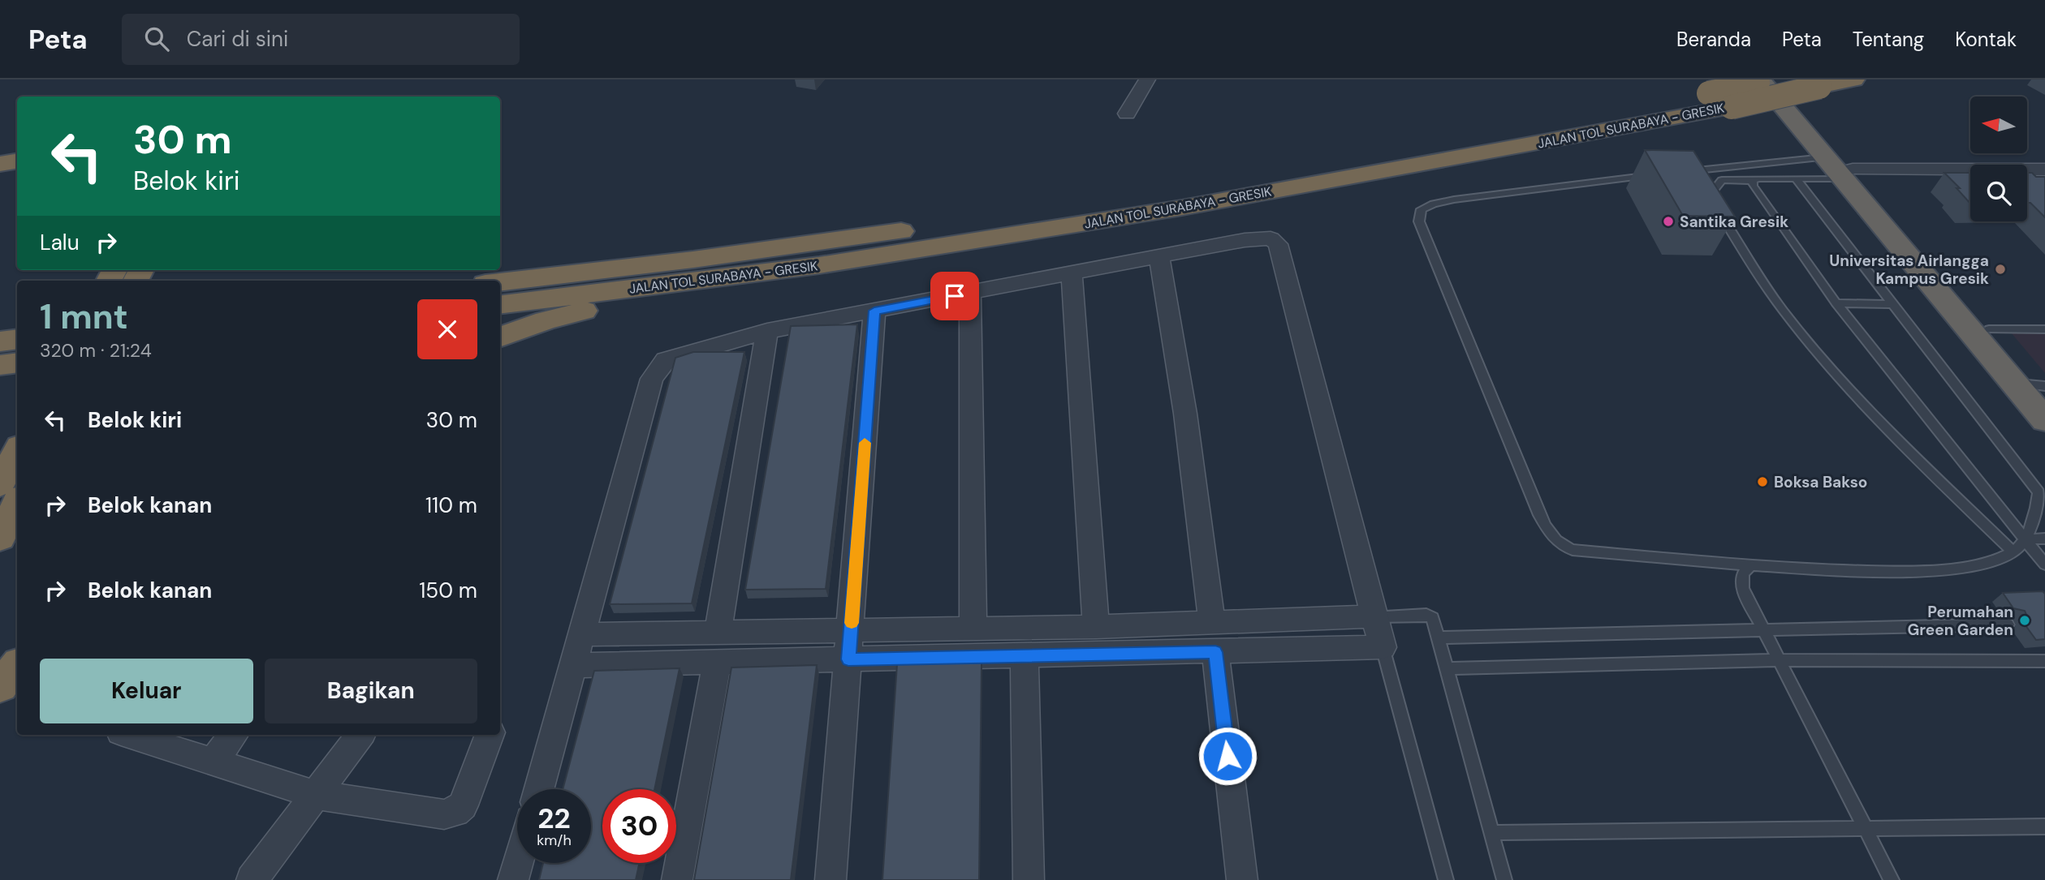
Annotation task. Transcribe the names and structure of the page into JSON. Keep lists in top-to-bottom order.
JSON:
{
  "streets": {
    "highway": ["JALAN TOL SURABAYA - GRESIK"]
  },
  "places": [
    "Santika Gresik",
    "Universitas Airlangga Kampus Gresik",
    "Boksa Bakso",
    "Perumahan Green Garden"
  ],
  "north": "left",
  "page": {
    "header": "Peta",
    "search": "Cari di sini",
    "nav": [
      "Beranda",
      "Peta",
      "Tentang",
      "Kontak"
    ],
    "turn": ["30 m", "Belok kiri"],
    "then": "Lalu",
    "heading": ["1 mnt", "320 m · 21:24"],
    "list": [
      {
        "name": "Belok kiri",
        "value": "30 m"
      },
      {
        "name": "Belok kanan",
        "value": "110 m"
      },
      {
        "name": "Belok kanan",
        "value": "150 m"
      }
    ],
    "buttons": ["Keluar", "Bagikan"],
    "speed": "22 km/h",
    "limit": "30"
  }
}
